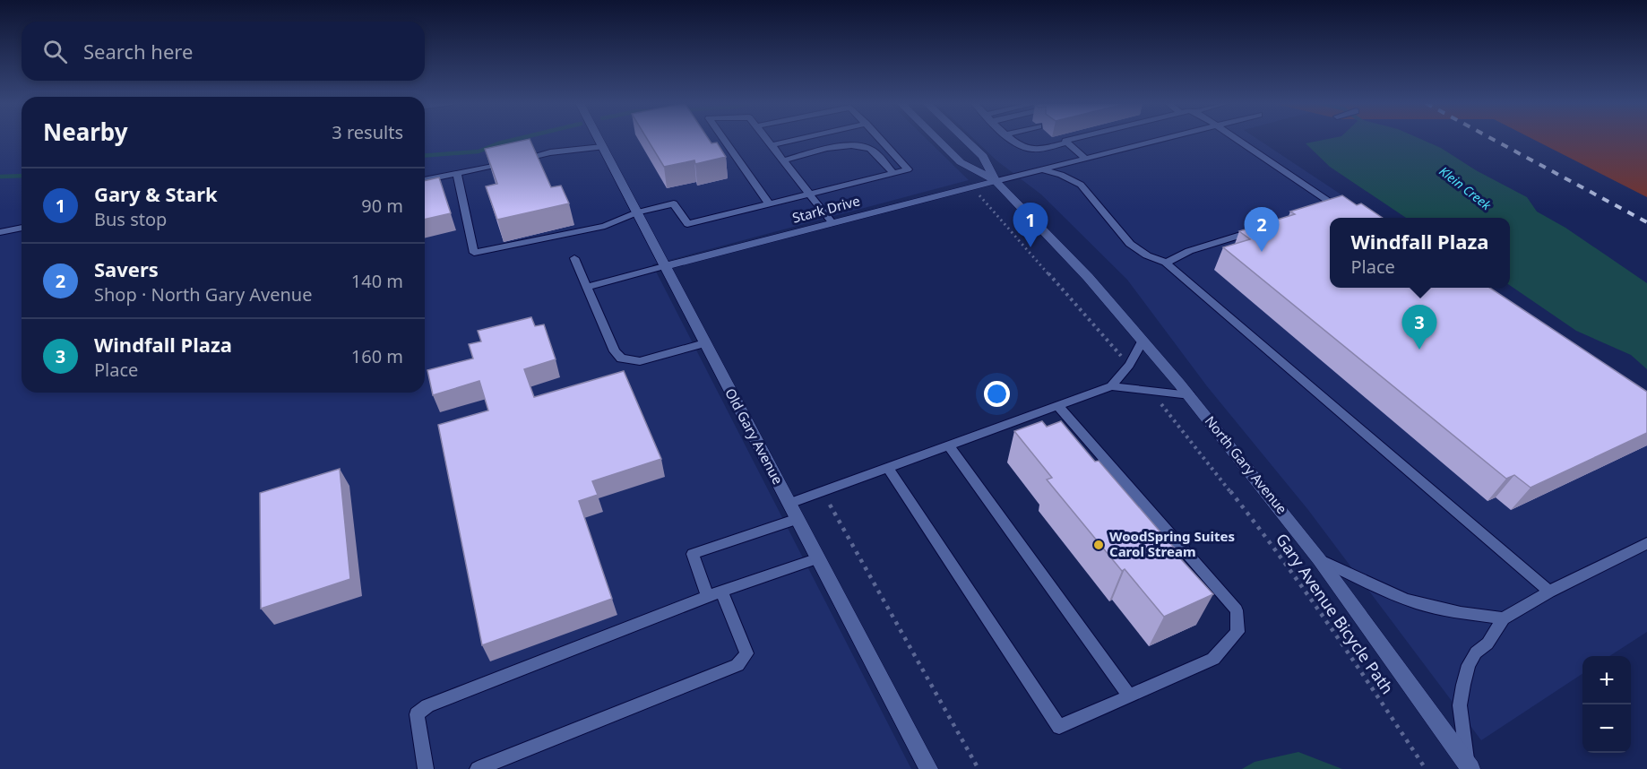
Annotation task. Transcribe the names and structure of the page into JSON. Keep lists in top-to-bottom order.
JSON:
{
  "streets": {
    "street": ["Stark Drive", "Old Gary Avenue", "North Gary Avenue"],
    "path": ["Gary Avenue Bicycle Path"]
  },
  "crossings": [
    ["Stark Drive", "Old Gary Avenue"],
    ["Stark Drive", "North Gary Avenue"]
  ],
  "water": ["Klein Creek"],
  "places": ["WoodSpring Suites Carol Stream"],
  "page": {
    "search": "Search here",
    "heading": ["Nearby", "3 results"],
    "list": [
      {
        "mark": "1",
        "name": "Gary & Stark",
        "note": "Bus stop",
        "value": "90 m"
      },
      {
        "mark": "2",
        "name": "Savers",
        "note": "Shop · North Gary Avenue",
        "value": "140 m"
      },
      {
        "mark": "3",
        "name": "Windfall Plaza",
        "note": "Place",
        "value": "160 m"
      }
    ],
    "pins": ["1", "2", "3"],
    "popup": ["Windfall Plaza", "Place"],
    "map_buttons": ["+", "−"]
  }
}
